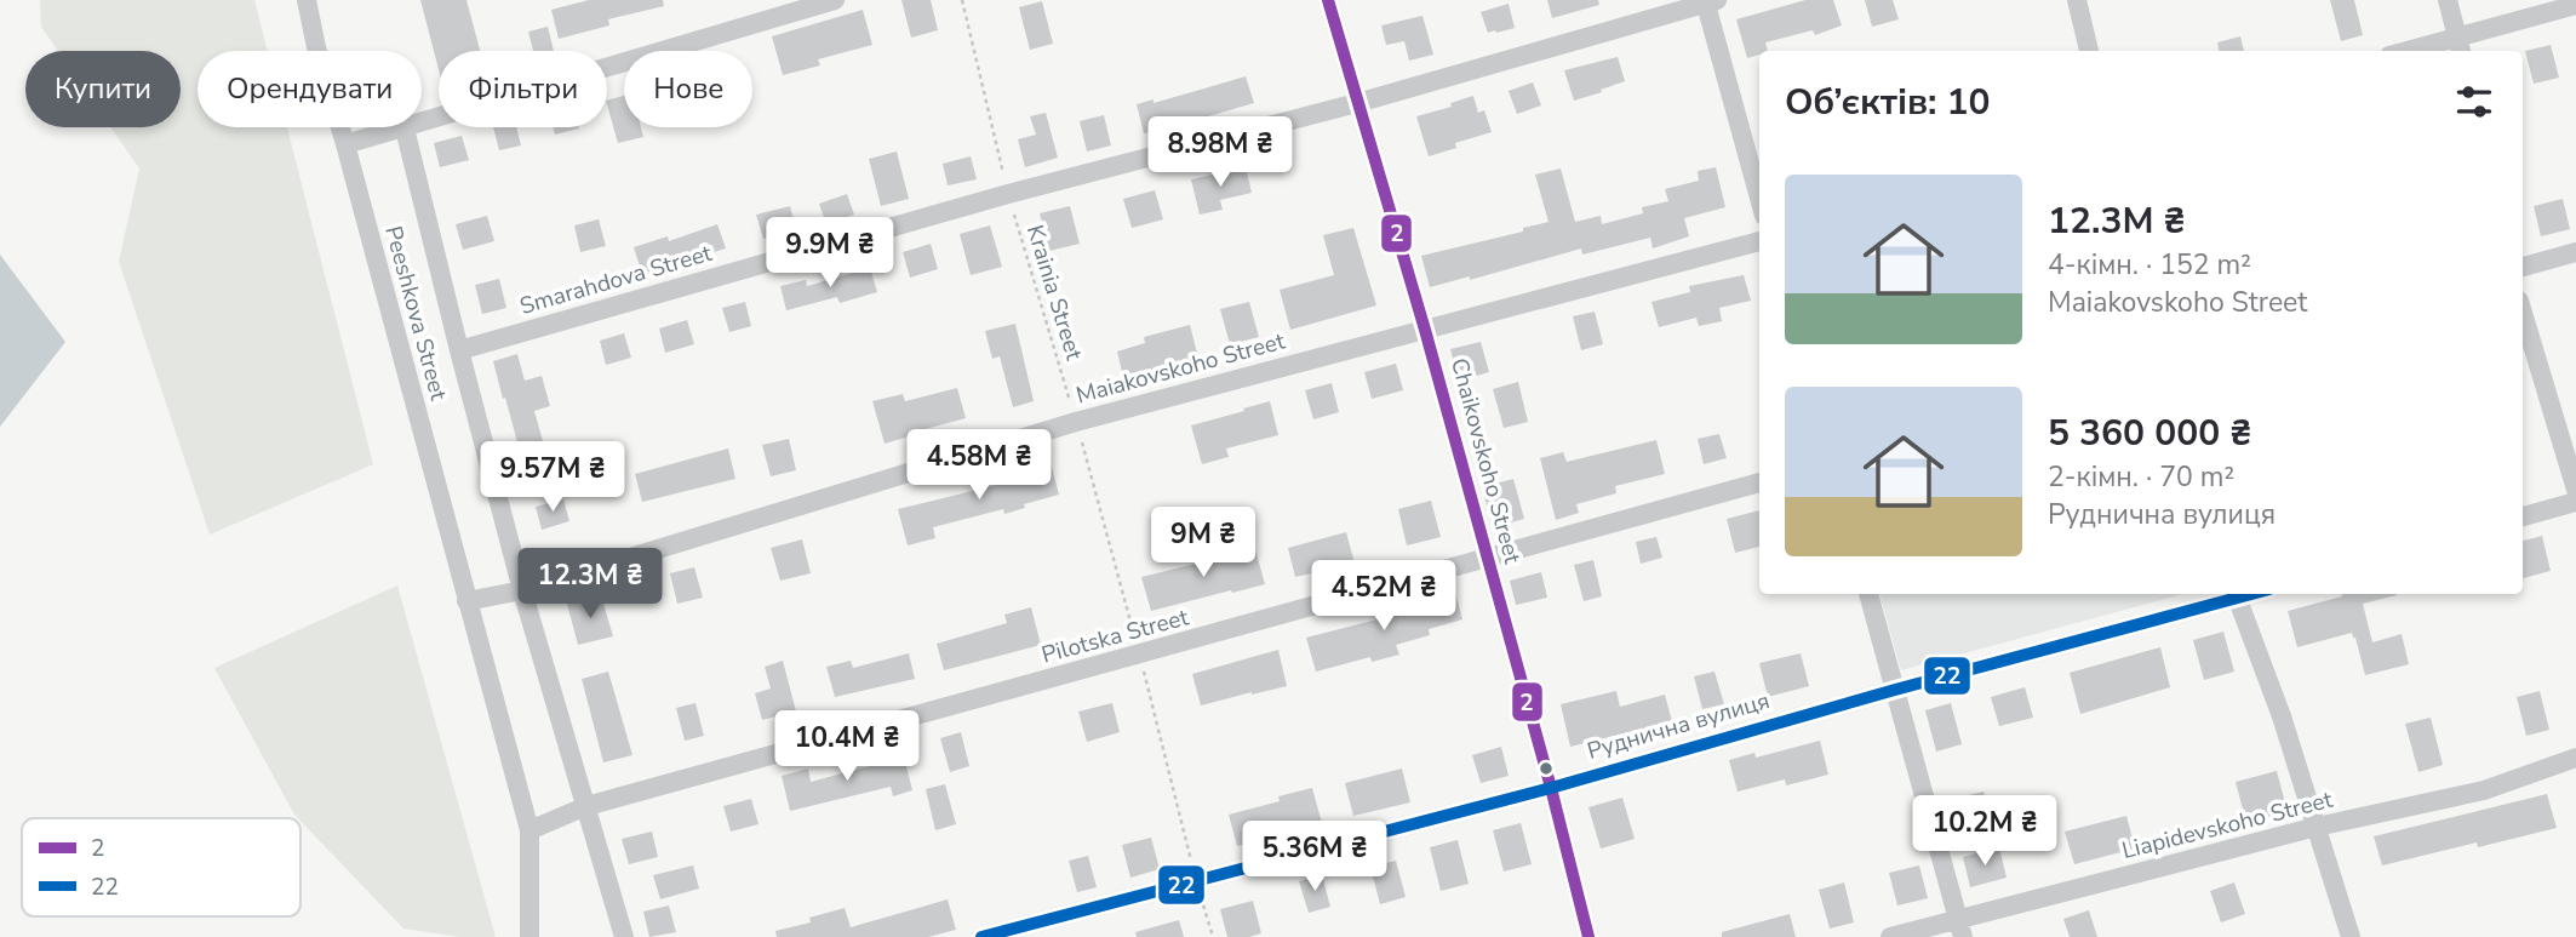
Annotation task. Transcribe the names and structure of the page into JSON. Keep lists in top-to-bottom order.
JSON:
{
  "streets": {
    "street": [
      "Smarahdova Street",
      "Peeshkova Street",
      "Maiakovskoho Street",
      "Chaikovskoho Street",
      "Pilotska Street",
      "Руднична вулиця",
      "Liapidevskoho Street"
    ],
    "path": ["Krainia Street"]
  },
  "crossings": [
    ["Smarahdova Street", "Krainia Street"],
    ["Smarahdova Street", "Chaikovskoho Street"],
    ["Krainia Street", "Maiakovskoho Street"],
    ["Krainia Street", "Pilotska Street"],
    ["Krainia Street", "Руднична вулиця"],
    ["Peeshkova Street", "Maiakovskoho Street"],
    ["Peeshkova Street", "Pilotska Street"],
    ["Maiakovskoho Street", "Chaikovskoho Street"],
    ["Chaikovskoho Street", "Pilotska Street"],
    ["Chaikovskoho Street", "Руднична вулиця"]
  ],
  "lines": ["transit line 2", "transit line 22"],
  "legend": ["2", "22"],
  "page": {
    "chip": [
      "Купити",
      "Орендувати",
      "Фільтри",
      "Нове"
    ],
    "heading": "Об’єктів: 10",
    "price": [
      "8.98M ₴",
      "9.9M ₴",
      "4.58M ₴",
      "9.57M ₴",
      "9M ₴",
      "12.3M ₴",
      "4.52M ₴",
      "10.4M ₴",
      "10.2M ₴",
      "5.36M ₴"
    ],
    "list": [
      {
        "name": "12.3M ₴",
        "note": "4-кімн. · 152 m² · Maiakovskoho Street"
      },
      {
        "name": "5 360 000 ₴",
        "note": "2-кімн. · 70 m² · Руднична вулиця"
      }
    ]
  }
}
